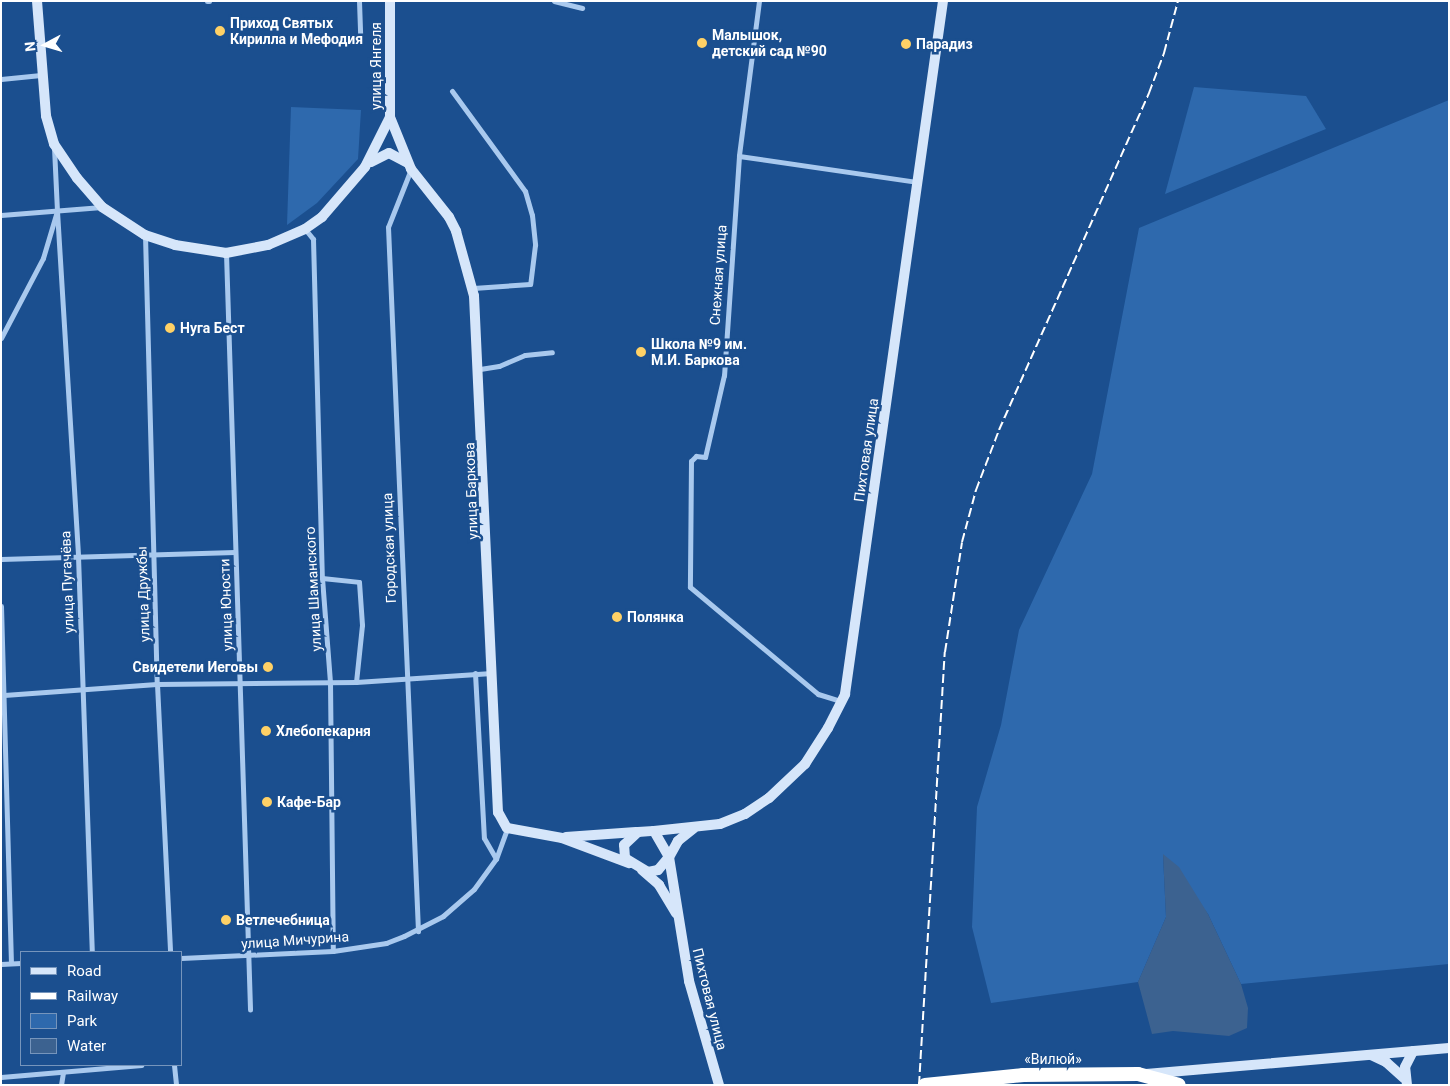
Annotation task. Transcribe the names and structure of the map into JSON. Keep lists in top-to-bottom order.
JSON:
{
  "streets": {
    "highway": ["«Вилюй»"],
    "street": [
      "улица Янгеля",
      "Снежная улица",
      "Пихтовая улица",
      "улица Баркова",
      "Городская улица",
      "улица Пугачёва",
      "улица Шаманского",
      "улица Дружбы",
      "улица Юности",
      "улица Мичурина"
    ]
  },
  "crossings": [
    ["улица Янгеля", "улица Баркова"],
    ["улица Янгеля", "улица Пугачёва"],
    ["улица Янгеля", "улица Шаманского"],
    ["улица Янгеля", "улица Дружбы"],
    ["улица Янгеля", "улица Юности"],
    ["Снежная улица", "Пихтовая улица"],
    ["улица Баркова", "Городская улица"],
    ["улица Баркова", "улица Мичурина"],
    ["Городская улица", "улица Мичурина"],
    ["улица Шаманского", "улица Мичурина"],
    ["улица Юности", "улица Мичурина"]
  ],
  "places": [
    "Приход Святых Кирилла и Мефодия",
    "Малышок, детский сад №90",
    "Парадиз",
    "Нуга Бест",
    "Школа №9 им. М.И. Баркова",
    "Полянка",
    "Свидетели Иеговы",
    "Хлебопекарня",
    "Кафе-Бар",
    "Ветлечебница"
  ],
  "legend": [
    "Road",
    "Railway",
    "Park",
    "Water"
  ],
  "north": "left"
}
